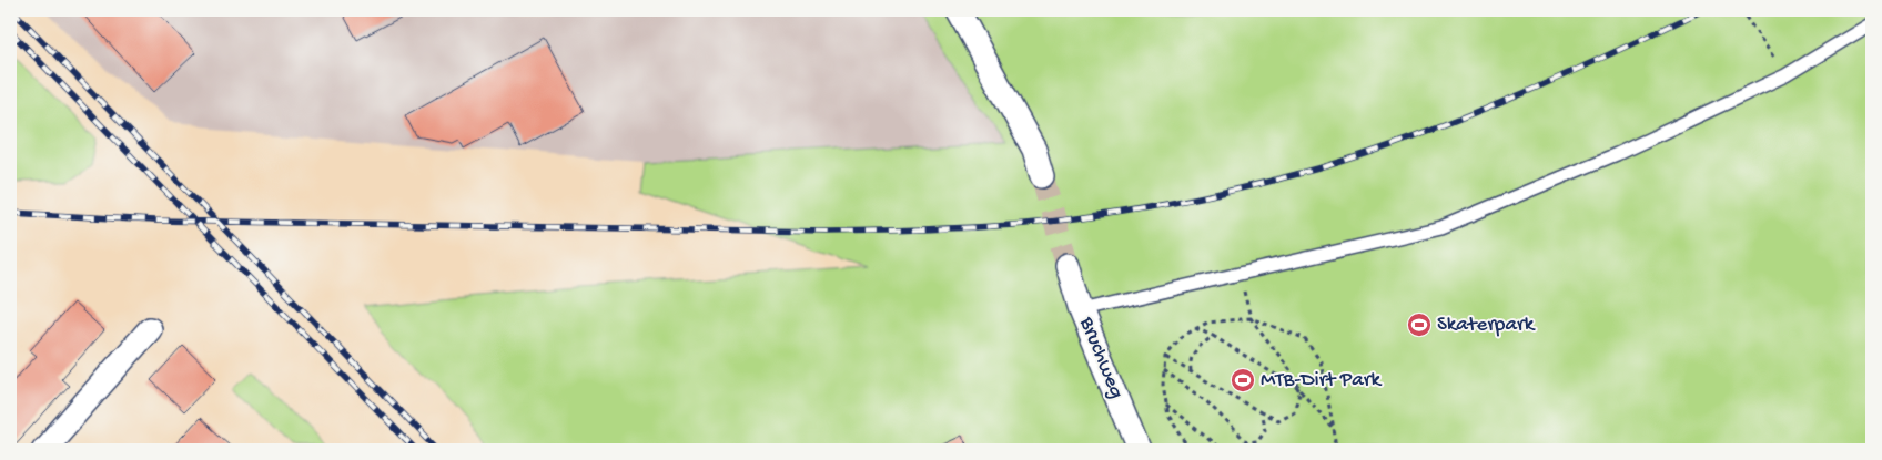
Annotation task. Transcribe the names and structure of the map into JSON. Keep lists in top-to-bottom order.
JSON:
{
  "streets": {
    "street": ["Bruchweg"]
  },
  "places": {
    "sports": ["Skaterpark", "MTB-Dirt Park"]
  }
}
